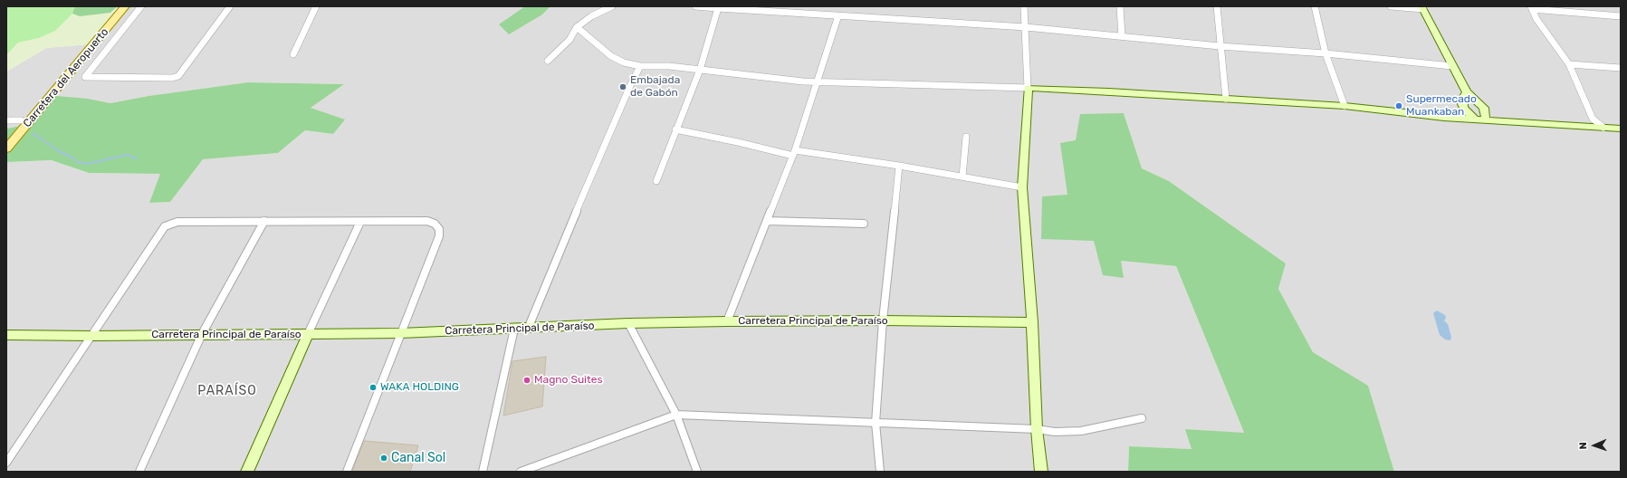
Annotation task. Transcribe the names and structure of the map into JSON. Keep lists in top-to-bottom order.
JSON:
{
  "streets": {
    "main road": ["Carretera del Aeropuerto"],
    "street": ["Carretera Principal de Paraíso"]
  },
  "districts": ["PARAÍSO"],
  "places": [
    "Embajada de Gabón",
    "Supermecado Muankaban",
    "Magno Suites",
    "WAKA HOLDING",
    "Canal Sol"
  ],
  "north": "left"
}
